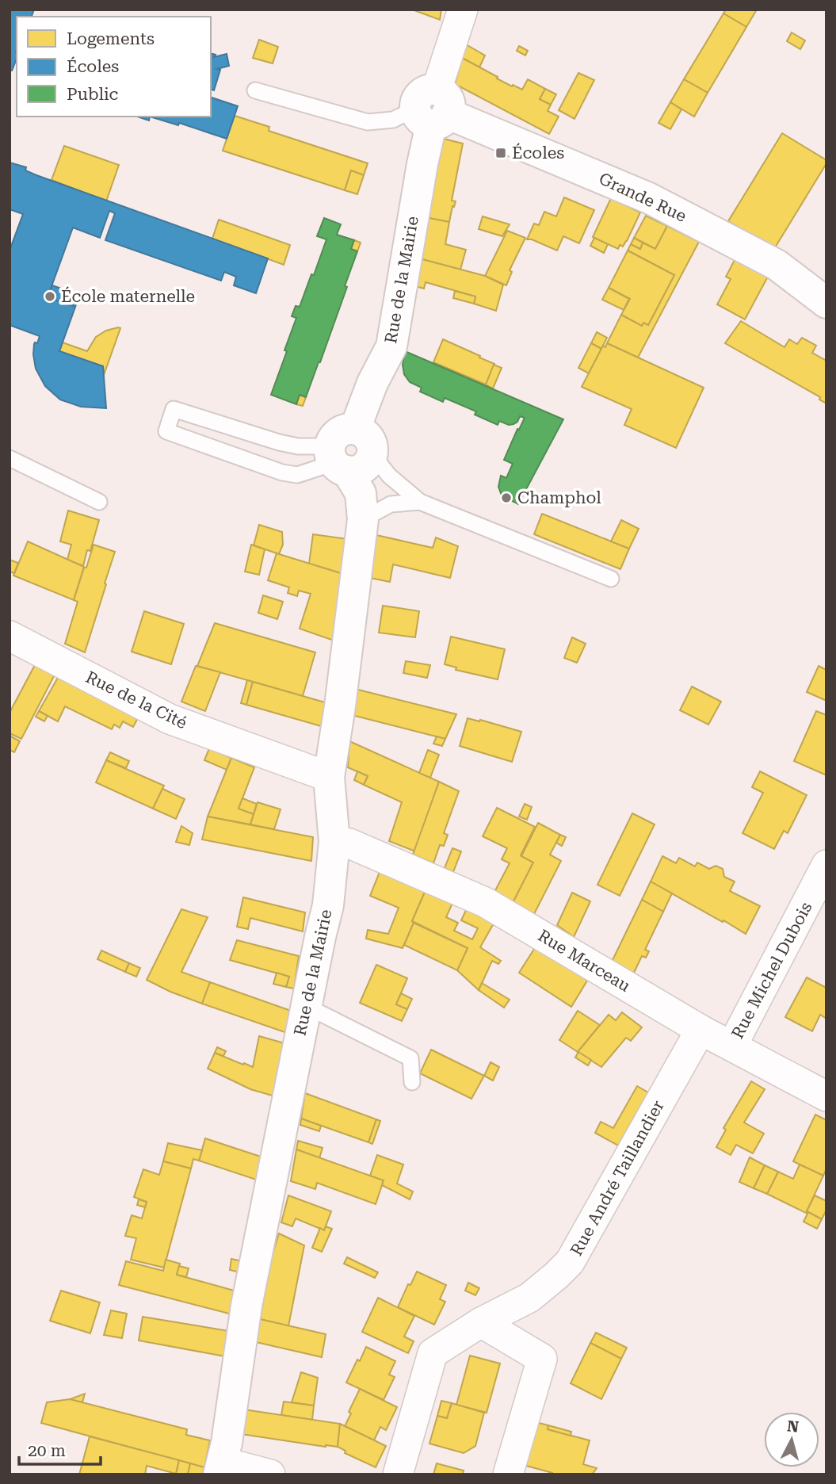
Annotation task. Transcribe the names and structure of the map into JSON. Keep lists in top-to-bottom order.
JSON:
{
  "streets": {
    "street": [
      "Grande Rue",
      "Rue de la Mairie",
      "Rue de la Cité",
      "Rue Marceau",
      "Rue Michel Dubois",
      "Rue André Taillandier"
    ]
  },
  "crossings": [
    ["Grande Rue", "Rue de la Mairie"],
    ["Rue de la Mairie", "Rue de la Cité"],
    ["Rue de la Mairie", "Rue Marceau"],
    ["Rue Marceau", "Rue Michel Dubois"],
    ["Rue Marceau", "Rue André Taillandier"]
  ],
  "places": {
    "transit": ["Écoles"],
    "other": ["École maternelle", "Champhol"]
  },
  "legend": ["Logements", "Écoles", "Public"],
  "scale_bar": "20 m",
  "north": "top"
}
